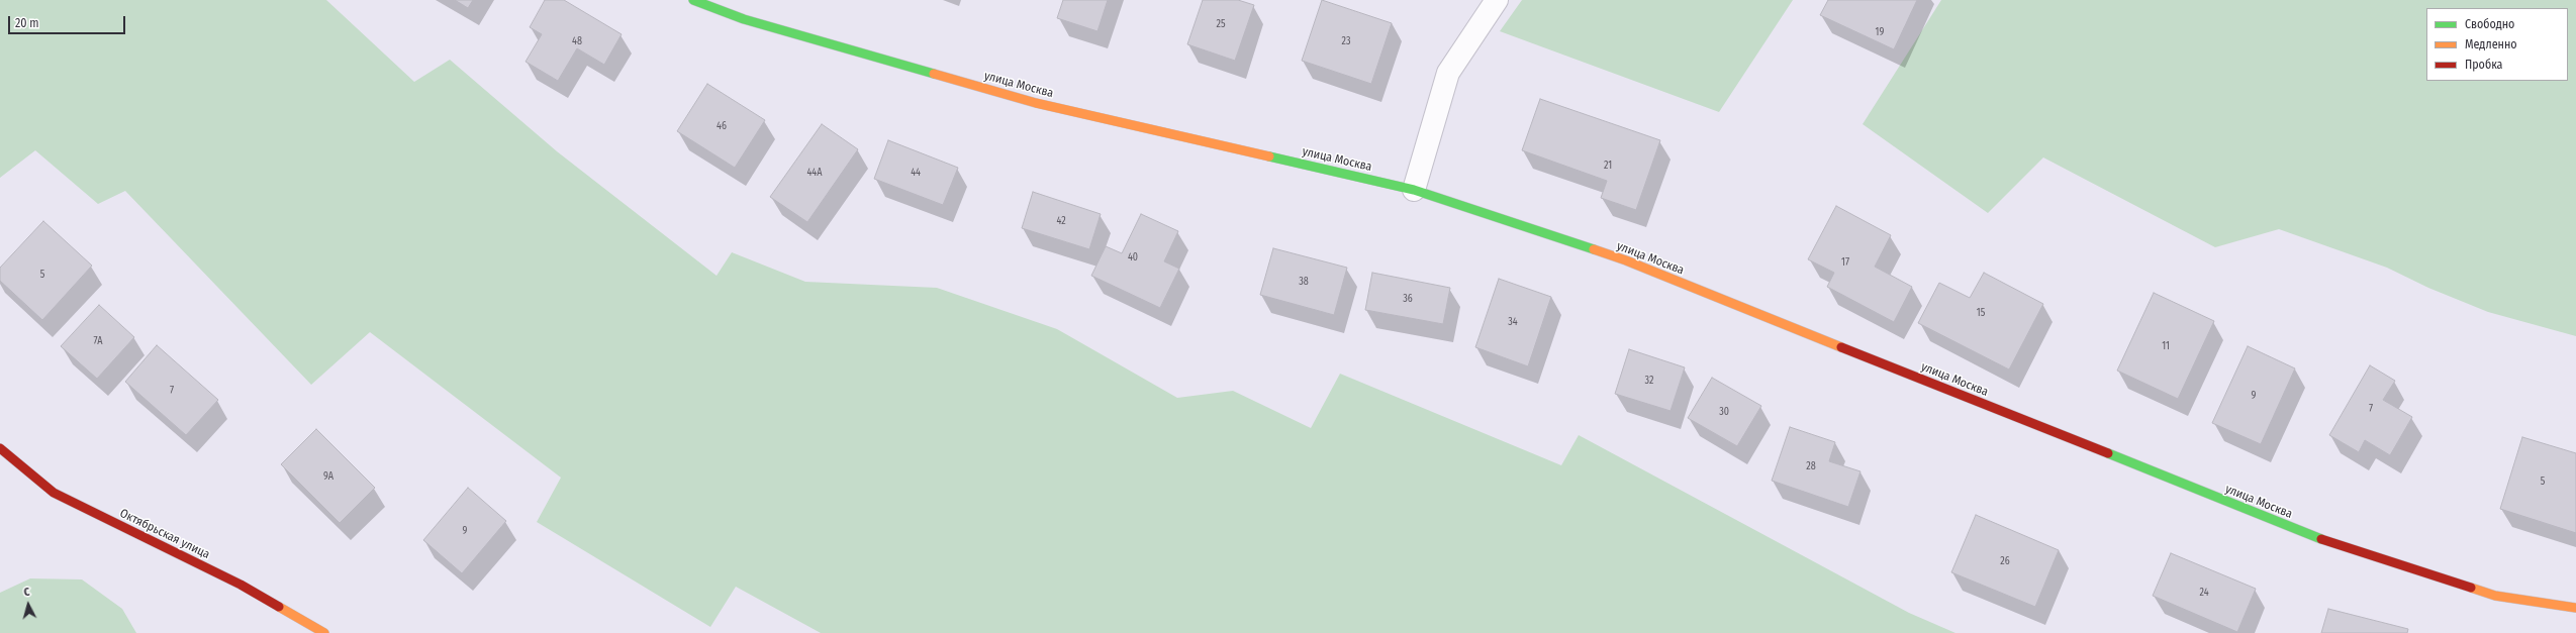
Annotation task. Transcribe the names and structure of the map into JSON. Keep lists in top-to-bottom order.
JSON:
{
  "streets": {
    "street": ["улица Москва", "Октябрьская улица"]
  },
  "house_numbers": [
    "25",
    "19",
    "48",
    "23",
    "46",
    "21",
    "44А",
    "44",
    "42",
    "40",
    "17",
    "5",
    "38",
    "36",
    "15",
    "34",
    "7А",
    "11",
    "32",
    "7",
    "9",
    "7",
    "30",
    "28",
    "9А",
    "5",
    "9",
    "26",
    "24"
  ],
  "legend": ["Свободно", "Медленно", "Пробка"],
  "scale_bar": "20 m",
  "north": "top"
}
